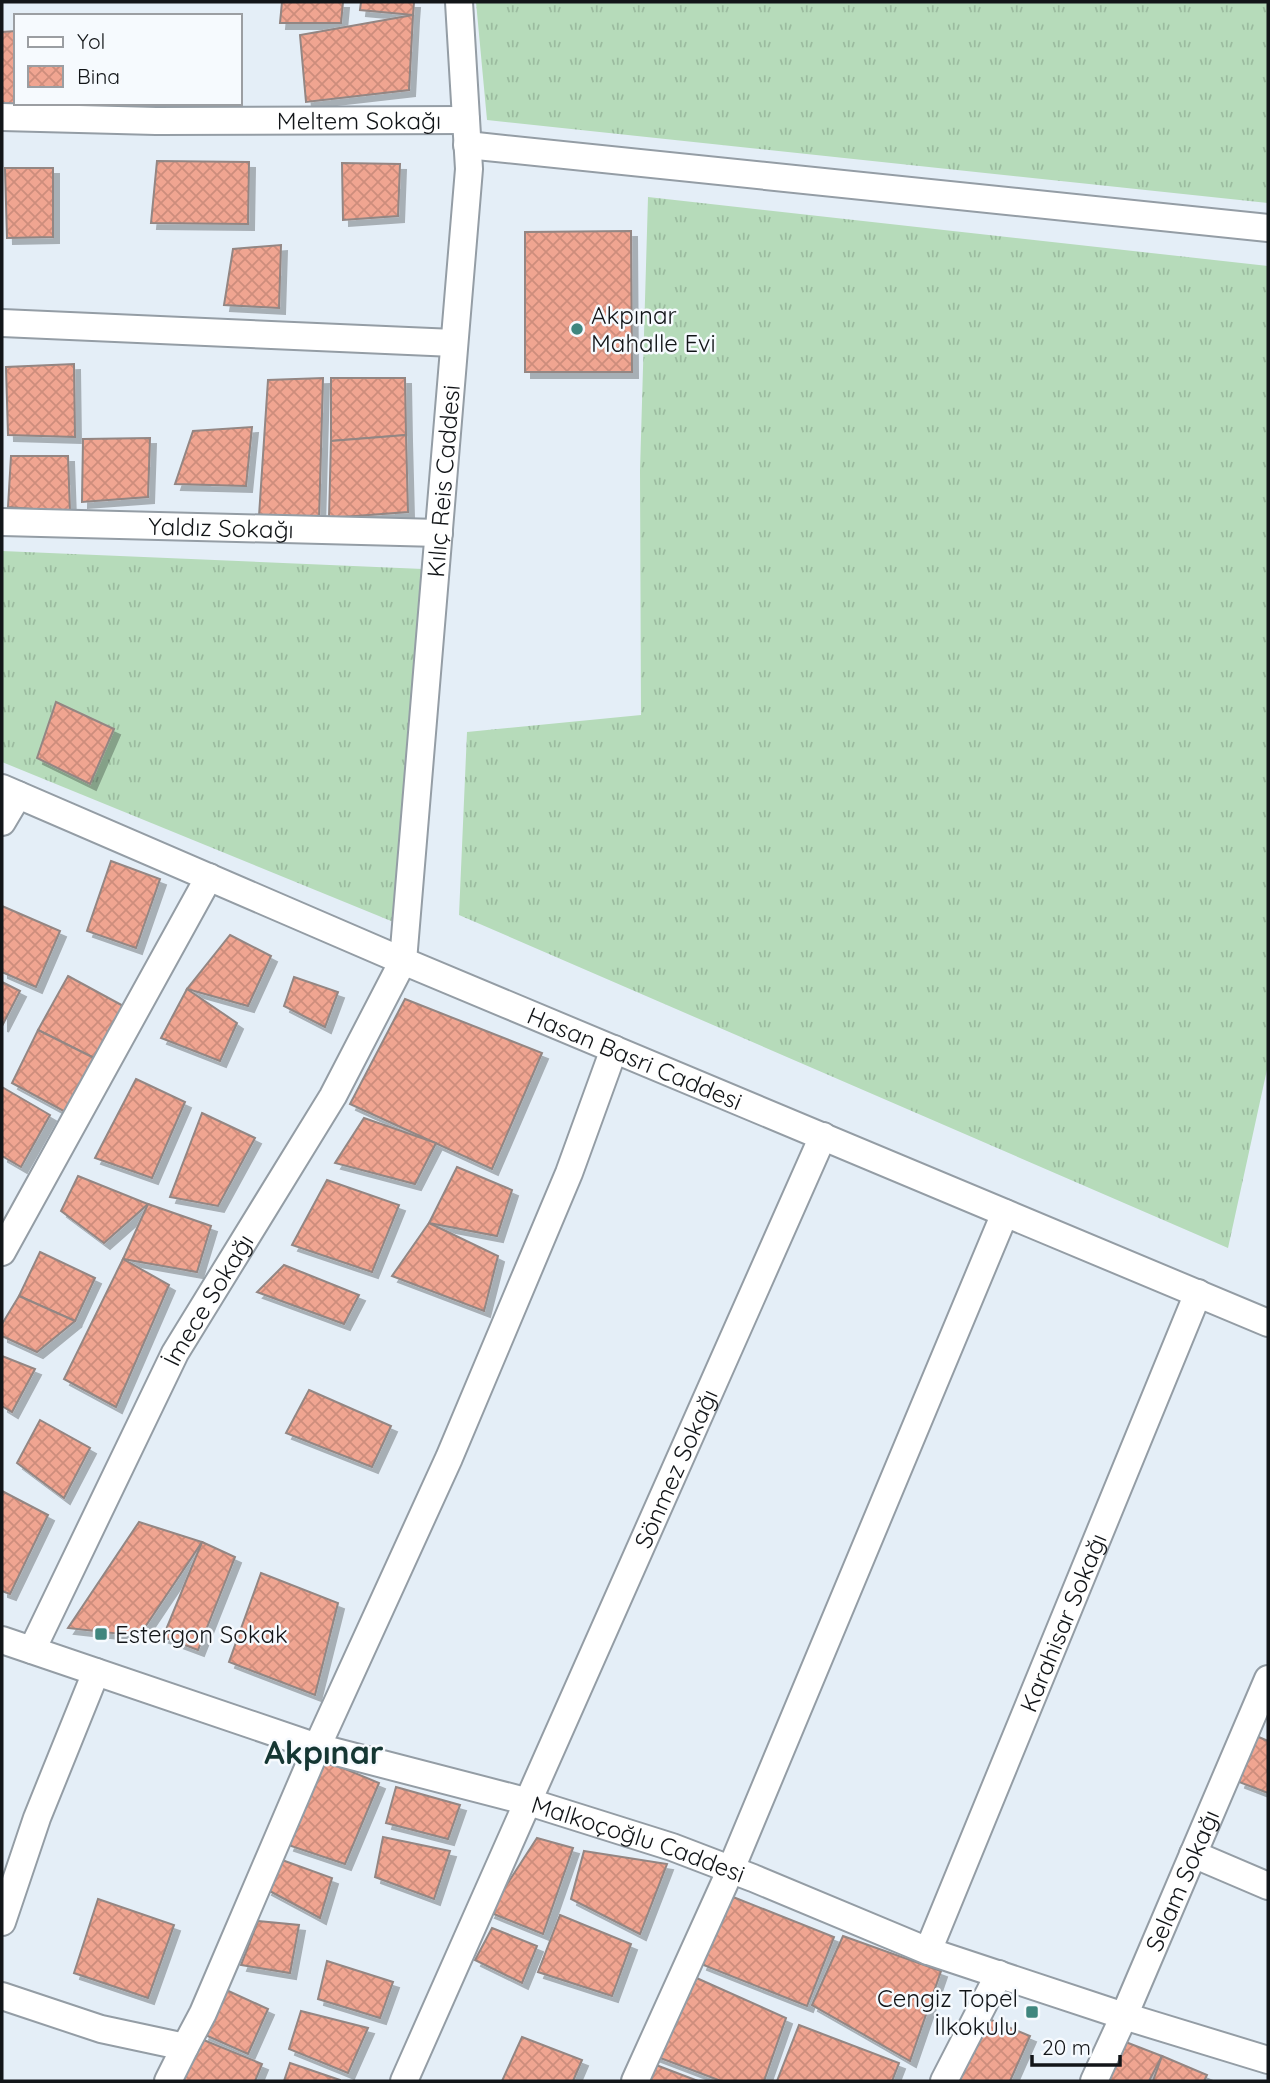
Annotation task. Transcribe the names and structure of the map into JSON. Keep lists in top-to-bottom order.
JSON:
{
  "streets": {
    "street": [
      "Meltem Sokağı",
      "Kılıç Reis Caddesi",
      "Yaldız Sokağı",
      "Hasan Basri Caddesi",
      "İmece Sokağı",
      "Sönmez Sokağı",
      "Karahisar Sokağı",
      "Malkoçoğlu Caddesi",
      "Selam Sokağı"
    ]
  },
  "crossings": [
    ["Meltem Sokağı", "Kılıç Reis Caddesi"],
    ["Kılıç Reis Caddesi", "Yaldız Sokağı"],
    ["Kılıç Reis Caddesi", "Hasan Basri Caddesi"],
    ["Kılıç Reis Caddesi", "İmece Sokağı"],
    ["Hasan Basri Caddesi", "İmece Sokağı"],
    ["Hasan Basri Caddesi", "Sönmez Sokağı"],
    ["Hasan Basri Caddesi", "Karahisar Sokağı"],
    ["İmece Sokağı", "Malkoçoğlu Caddesi"],
    ["Sönmez Sokağı", "Malkoçoğlu Caddesi"],
    ["Karahisar Sokağı", "Malkoçoğlu Caddesi"],
    ["Malkoçoğlu Caddesi", "Selam Sokağı"]
  ],
  "districts": ["Akpınar"],
  "places": {
    "other": ["Akpınar Mahalle Evi"],
    "transit": ["Estergon Sokak", "Cengiz Topel İlkokulu"]
  },
  "legend": ["Yol", "Bina"],
  "scale_bar": "20 m"
}
